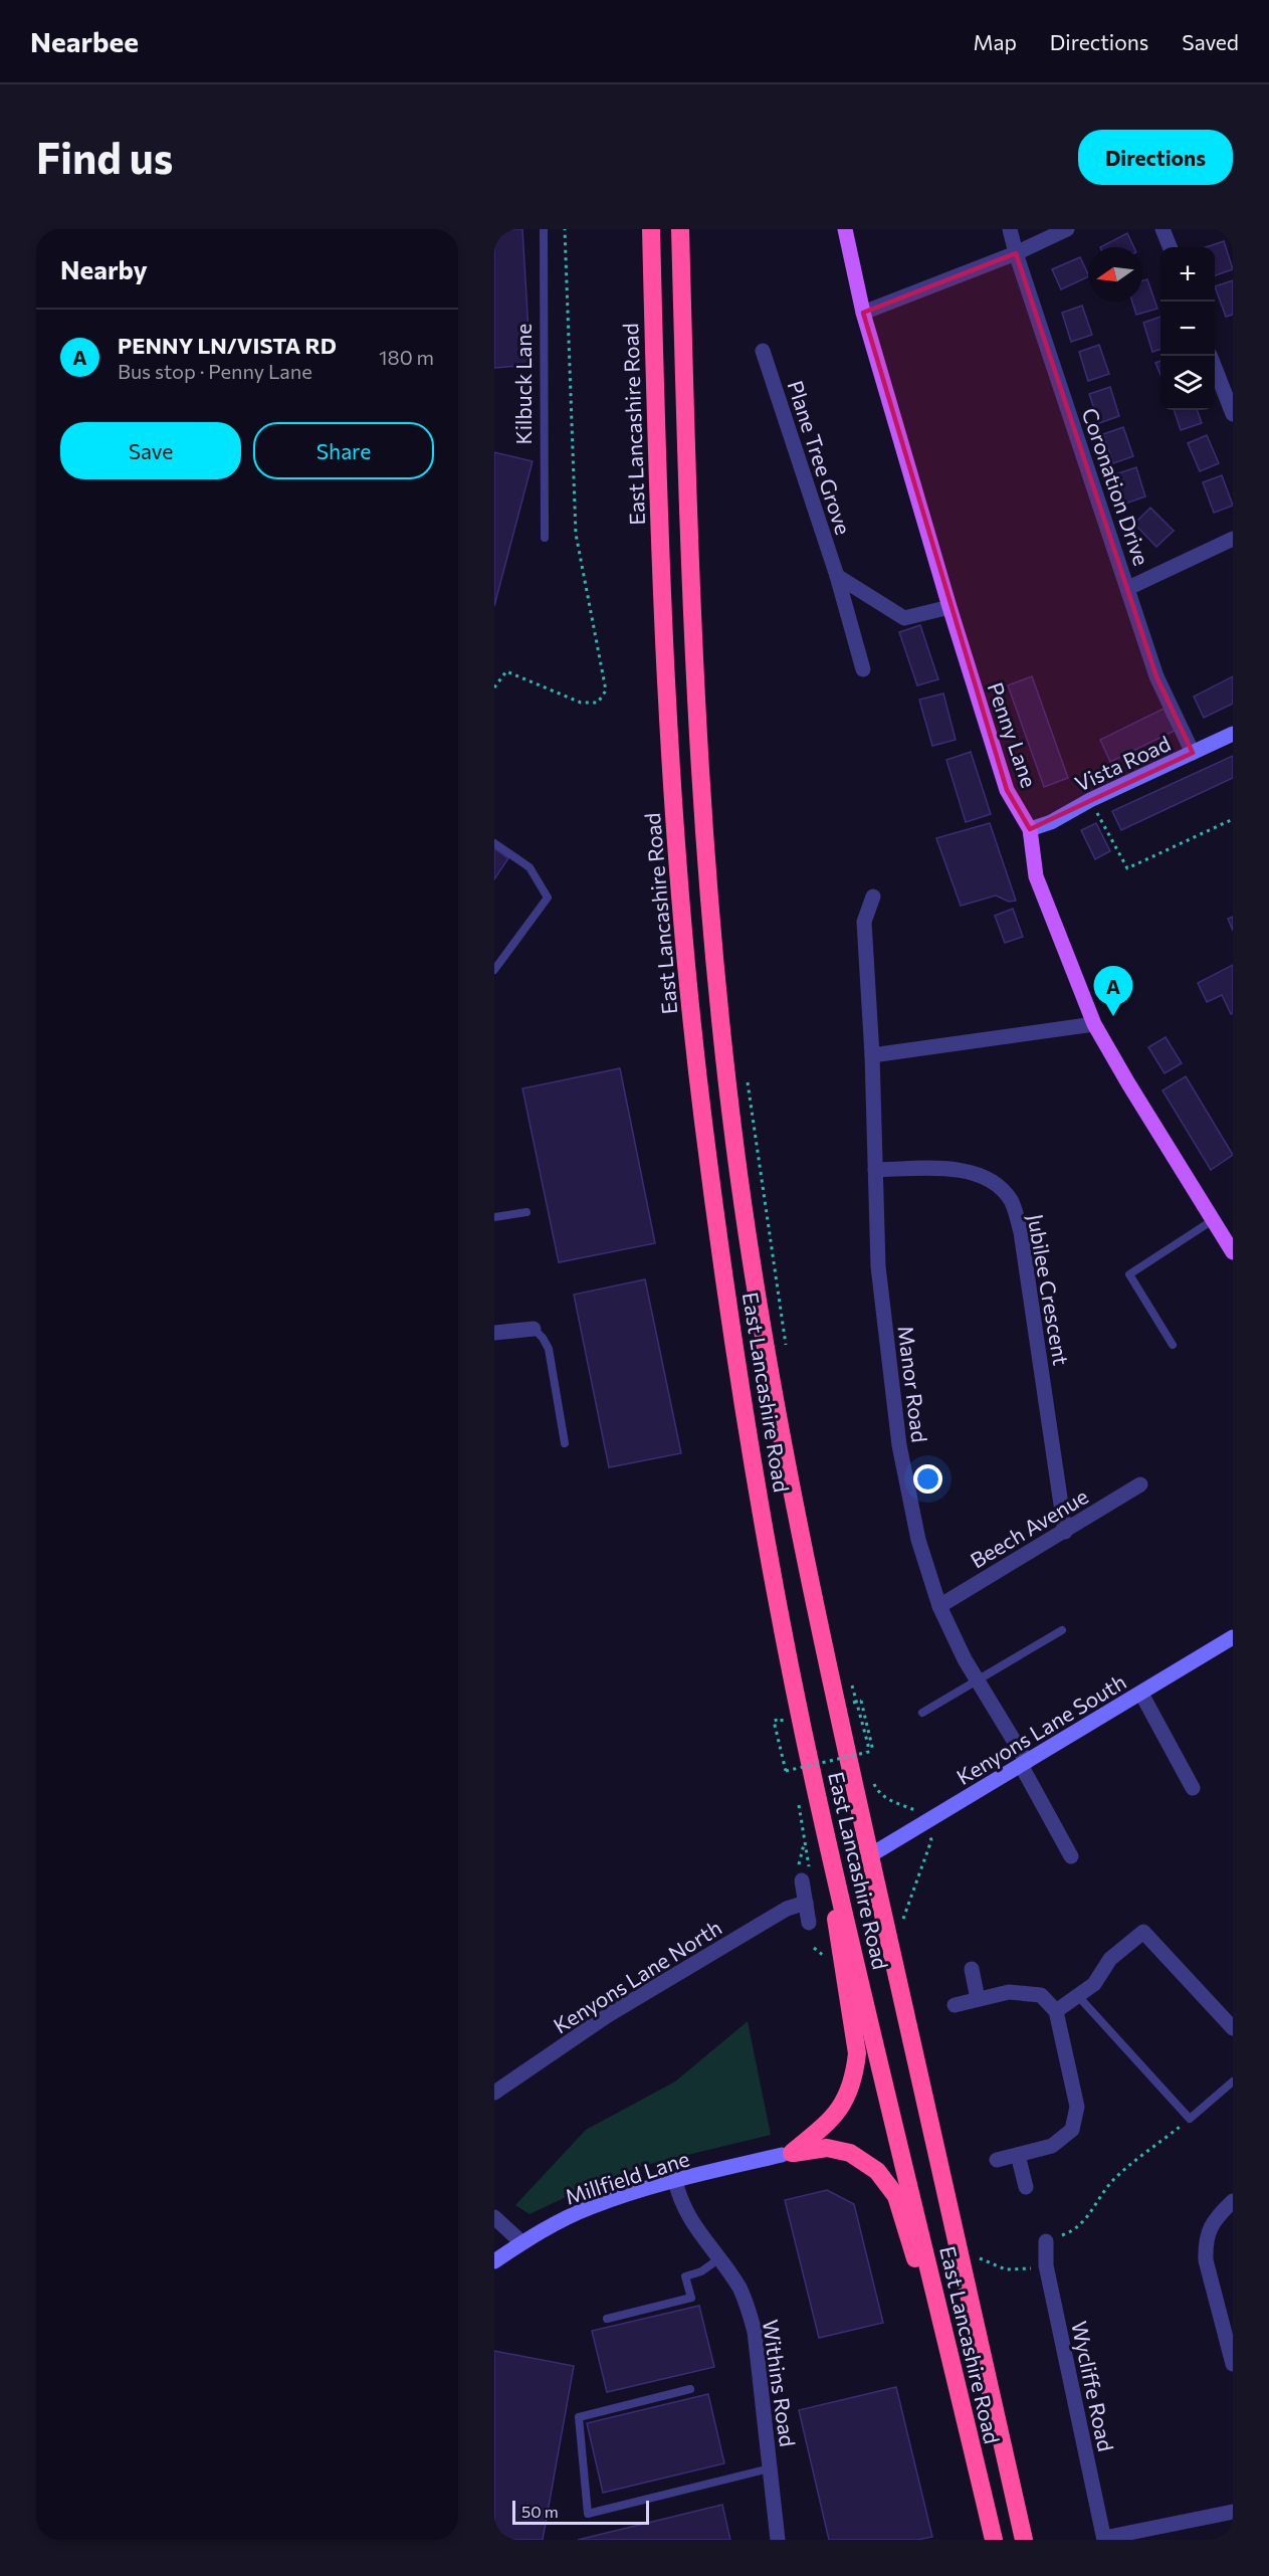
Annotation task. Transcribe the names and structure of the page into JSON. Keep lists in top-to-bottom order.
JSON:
{
  "streets": {
    "highway": ["East Lancashire Road"],
    "main road": ["Penny Lane"],
    "street": [
      "Plane Tree Grove",
      "Coronation Drive",
      "Vista Road",
      "Jubilee Crescent",
      "Manor Road",
      "Beech Avenue",
      "Kenyons Lane South",
      "Kenyons Lane North",
      "Millfield Lane",
      "Withins Road",
      "Wycliffe Road"
    ],
    "lane": ["Kilbuck Lane"]
  },
  "crossings": [
    ["East Lancashire Road", "Kenyons Lane South"],
    ["Coronation Drive", "Vista Road"],
    ["Penny Lane", "Vista Road"],
    ["Jubilee Crescent", "Manor Road"],
    ["Jubilee Crescent", "Beech Avenue"],
    ["Manor Road", "Beech Avenue"],
    ["Manor Road", "Kenyons Lane South"],
    ["Millfield Lane", "Withins Road"]
  ],
  "scale_bar": "50 m",
  "north": "left",
  "page": {
    "header": "Nearbee",
    "nav": ["Map", "Directions", "Saved"],
    "buttons": [
      "Directions",
      ["Save", "Share"]
    ],
    "title": "Find us",
    "heading": "Nearby",
    "map_buttons": ["+", "−"],
    "list": [
      {
        "mark": "A",
        "name": "PENNY LN/VISTA RD",
        "note": "Bus stop · Penny Lane",
        "value": "180 m"
      }
    ],
    "pins": "A",
    "scale": "50 m"
  }
}
